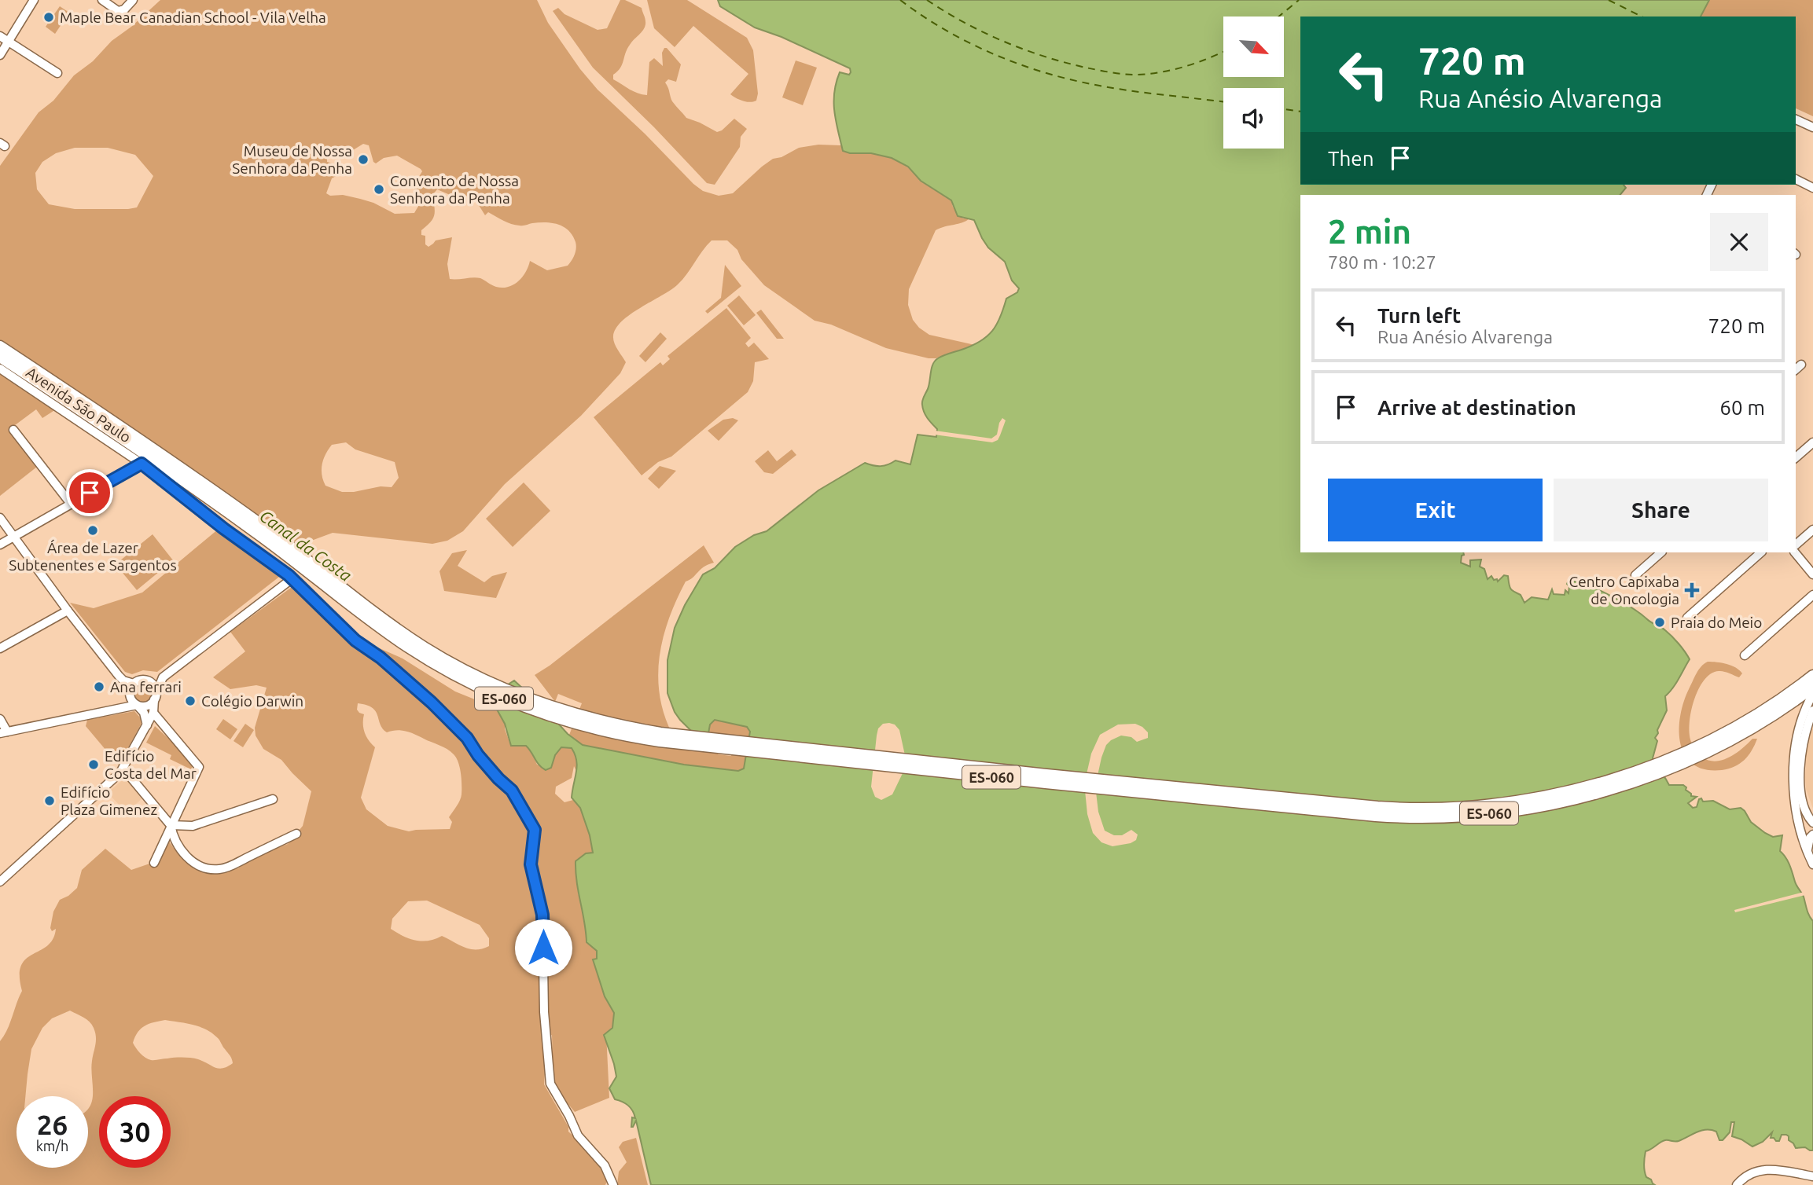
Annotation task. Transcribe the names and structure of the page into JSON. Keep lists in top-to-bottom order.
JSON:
{
  "streets": {
    "main road": ["ES-060"],
    "street": ["Avenida São Paulo"]
  },
  "water": ["Canal da Costa"],
  "places": {
    "other": [
      "Maple Bear Canadian School - Vila Velha",
      "Museu de Nossa Senhora da Penha",
      "Convento de Nossa Senhora da Penha",
      "Área de Lazer Subtenentes e Sargentos",
      "Praia do Meio",
      "Ana ferrari",
      "Colégio Darwin",
      "Edifício Costa del Mar",
      "Edifício Plaza Gimenez"
    ],
    "health": ["Centro Capixaba de Oncologia"]
  },
  "north": "bottom right",
  "page": {
    "turn": ["720 m", "Rua Anésio Alvarenga"],
    "then": "Then",
    "heading": ["2 min", "780 m · 10:27"],
    "list": [
      {
        "name": "Turn left",
        "note": "Rua Anésio Alvarenga",
        "value": "720 m"
      },
      {
        "name": "Arrive at destination",
        "value": "60 m"
      }
    ],
    "buttons": ["Exit", "Share"],
    "speed": "26 km/h",
    "limit": "30"
  }
}
